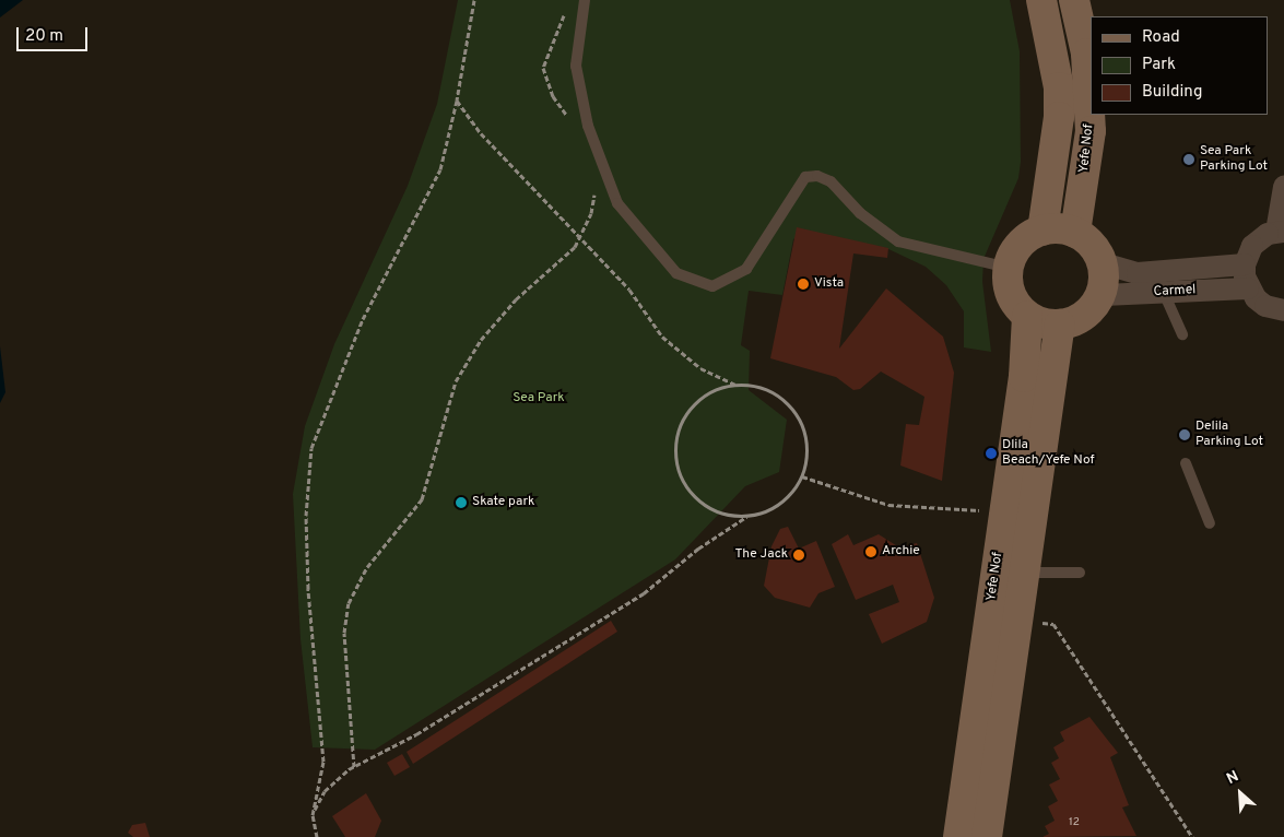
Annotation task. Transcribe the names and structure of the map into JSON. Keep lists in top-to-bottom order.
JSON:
{
  "streets": {
    "main road": ["Yefe Nof"],
    "street": ["Carmel"]
  },
  "crossings": [
    ["Yefe Nof", "Carmel"]
  ],
  "parks": ["Sea Park"],
  "places": [
    "Sea Park Parking Lot",
    "Vista",
    "Delila Parking Lot",
    "Dlila Beach/Yefe Nof",
    "Skate park",
    "Archie",
    "The Jack"
  ],
  "house_numbers": ["12"],
  "legend": ["Road", "Park", "Building"],
  "scale_bar": "20 m",
  "north": "top left"
}
